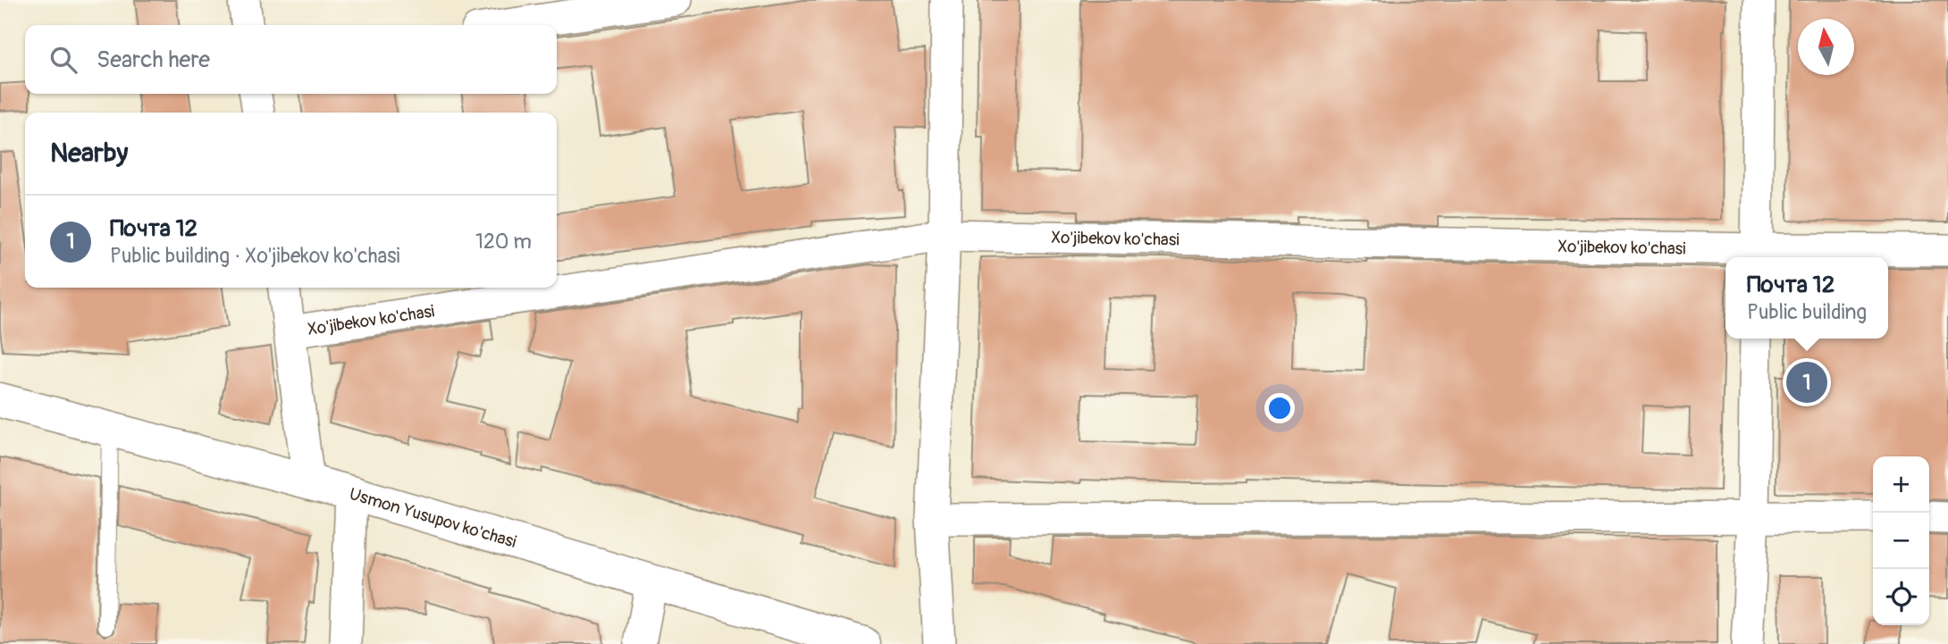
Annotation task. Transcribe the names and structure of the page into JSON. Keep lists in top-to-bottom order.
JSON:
{
  "streets": {
    "main road": ["Usmon Yusupov ko'chasi"],
    "street": ["Xo'jibekov ko'chasi"]
  },
  "north": "top",
  "page": {
    "search": "Search here",
    "heading": "Nearby",
    "list": [
      {
        "mark": "1",
        "name": "Почта 12",
        "note": "Public building · Xo'jibekov ko'chasi",
        "value": "120 m"
      }
    ],
    "popup": ["Почта 12", "Public building"],
    "pins": "1",
    "map_buttons": ["+", "−"]
  }
}
